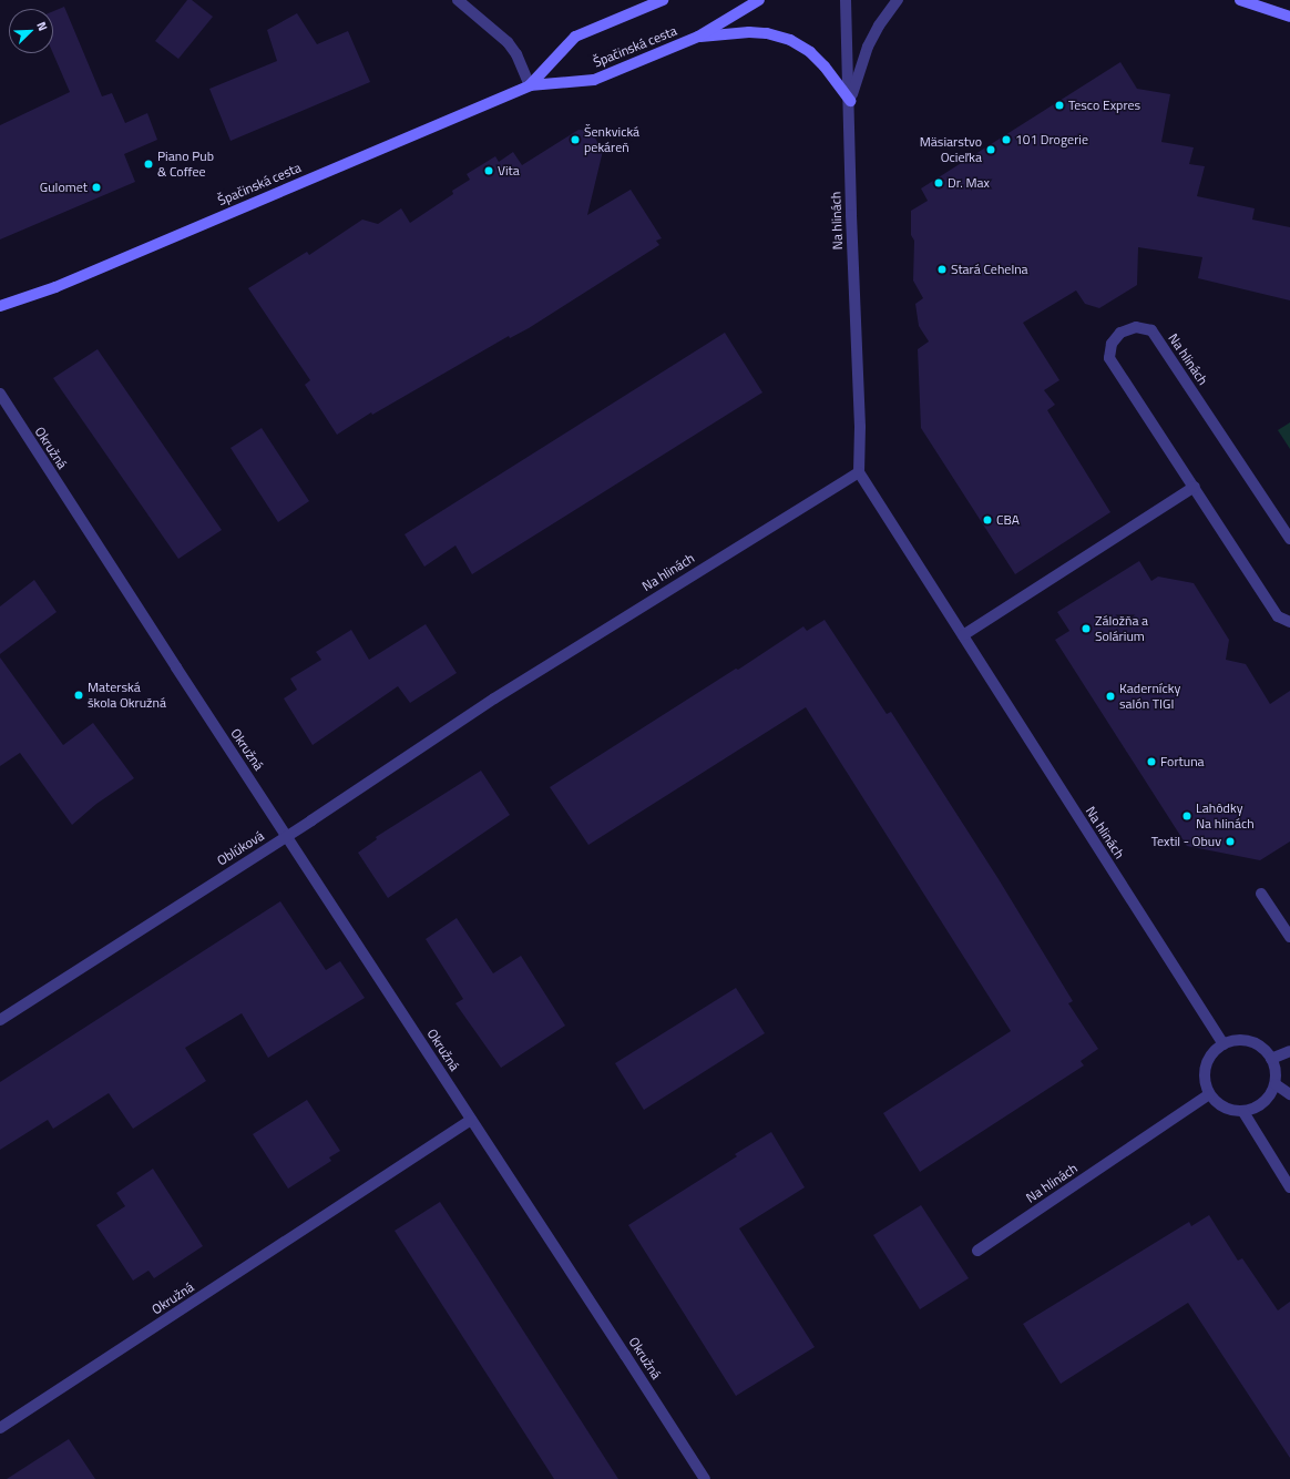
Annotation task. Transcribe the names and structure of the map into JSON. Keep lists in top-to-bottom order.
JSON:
{
  "streets": {
    "street": [
      "Špačinská cesta",
      "Na hlinách",
      "Okružná",
      "Oblúková"
    ]
  },
  "crossings": [
    ["Špačinská cesta", "Na hlinách"],
    ["Na hlinách", "Oblúková"],
    ["Okružná", "Oblúková"]
  ],
  "places": [
    "Tesco Expres",
    "Šenkvická pekáreň",
    "101 Drogerie",
    "Mäsiarstvo Ocieľka",
    "Piano Pub & Coffee",
    "Vita",
    "Dr. Max",
    "Gulomet",
    "Stará Cehelna",
    "CBA",
    "Záložňa a Solárium",
    "Materská škola Okružná",
    "Kadernícky salón TIGI",
    "Fortuna",
    "Lahôdky Na hlinách",
    "Textil - Obuv"
  ],
  "north": "top right"
}
